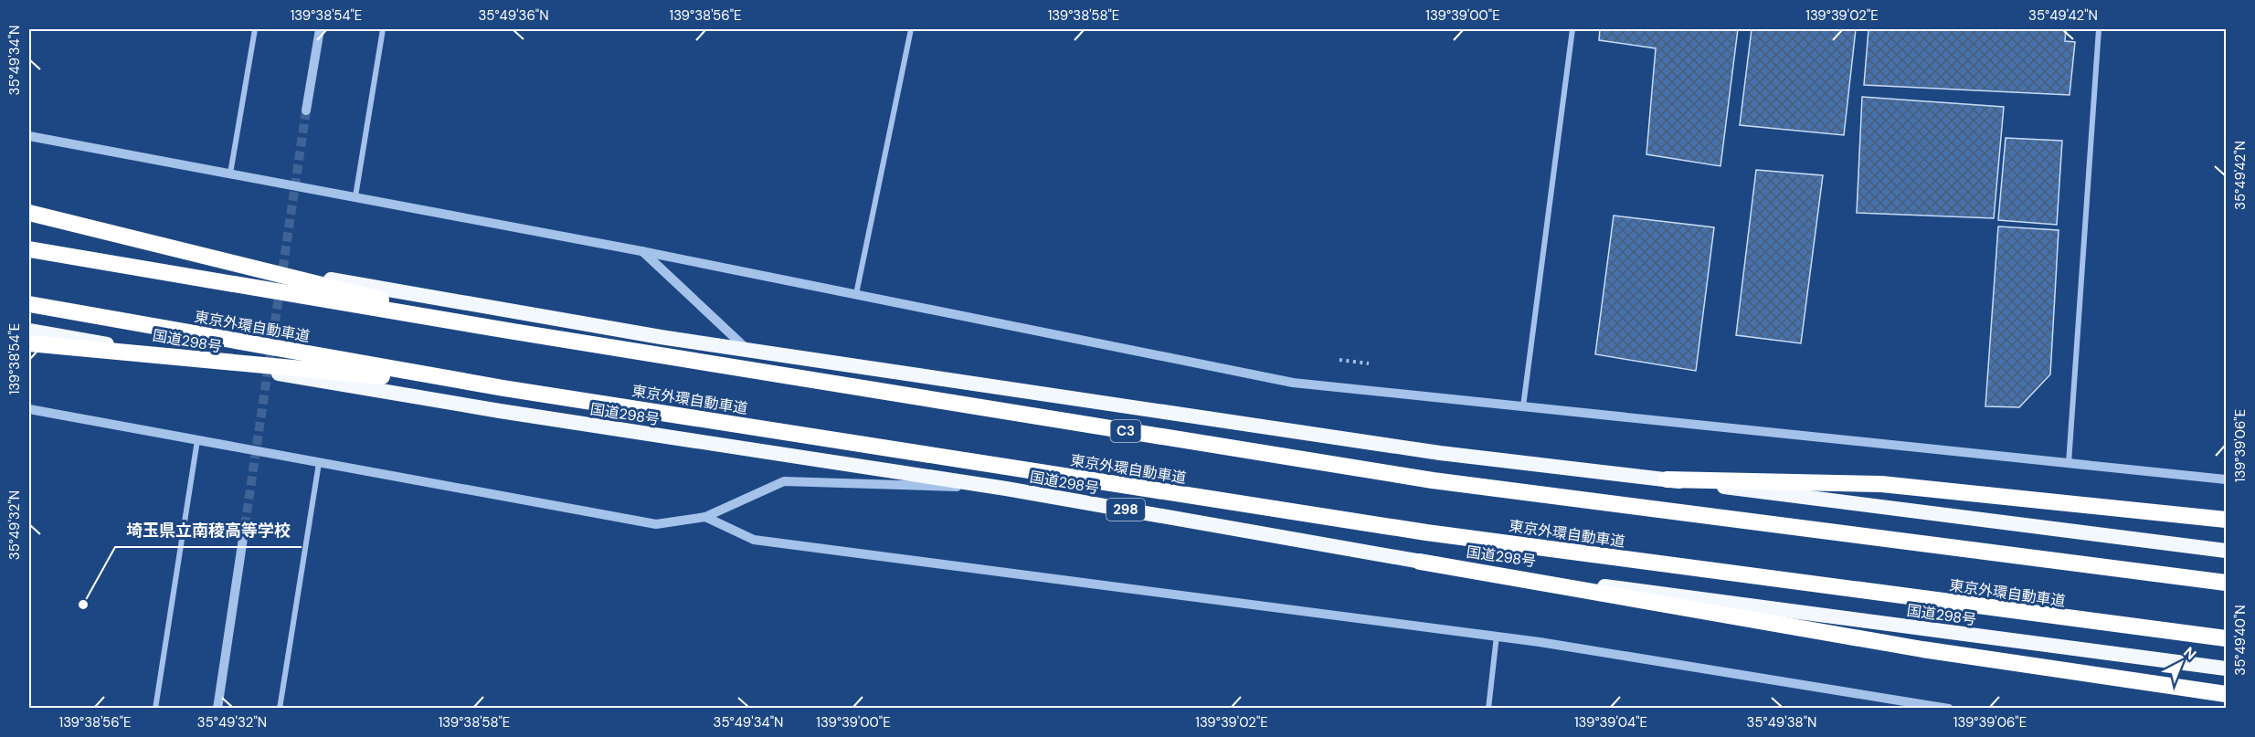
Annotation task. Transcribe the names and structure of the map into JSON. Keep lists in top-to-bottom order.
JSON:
{
  "streets": {
    "highway": [
      "東京外環自動車道",
      "国道298号",
      "C3",
      "298"
    ]
  },
  "places": ["埼玉県立南稜高等学校"],
  "north": "top right",
  "coordinates": [
    "139°38'54\"E",
    "35°49'36\"N",
    "139°38'56\"E",
    "139°38'58\"E",
    "139°39'00\"E",
    "139°39'02\"E",
    "35°49'42\"N",
    "35°49'34\"N",
    "139°39'06\"E",
    "35°49'32\"N",
    "35°49'40\"N",
    "139°39'04\"E",
    "35°49'38\"N"
  ]
}
